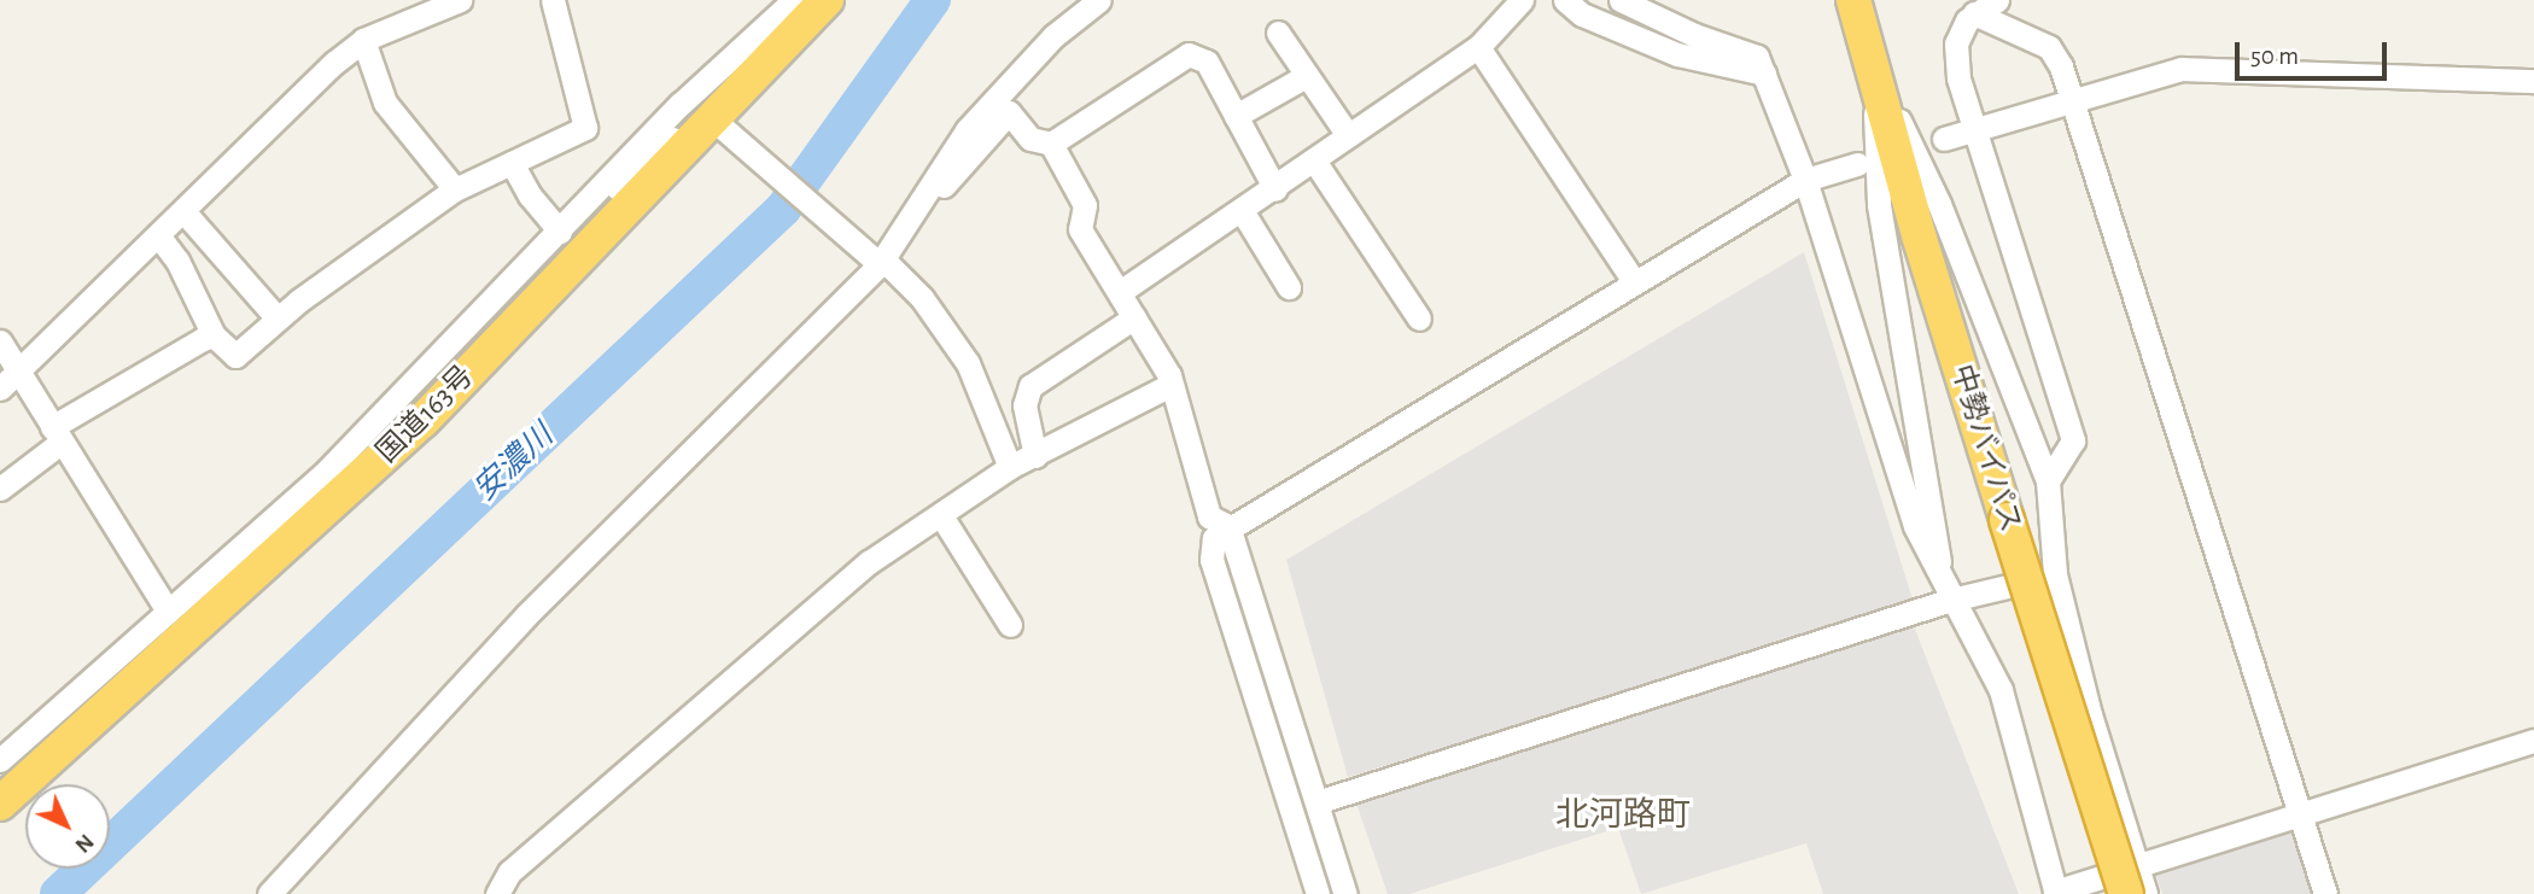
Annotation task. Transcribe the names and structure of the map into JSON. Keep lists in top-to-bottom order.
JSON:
{
  "streets": {
    "highway": ["国道163号", "中勢バイパス"]
  },
  "districts": ["北河路町"],
  "water": ["安濃川"],
  "scale_bar": "50 m",
  "north": "bottom right"
}
